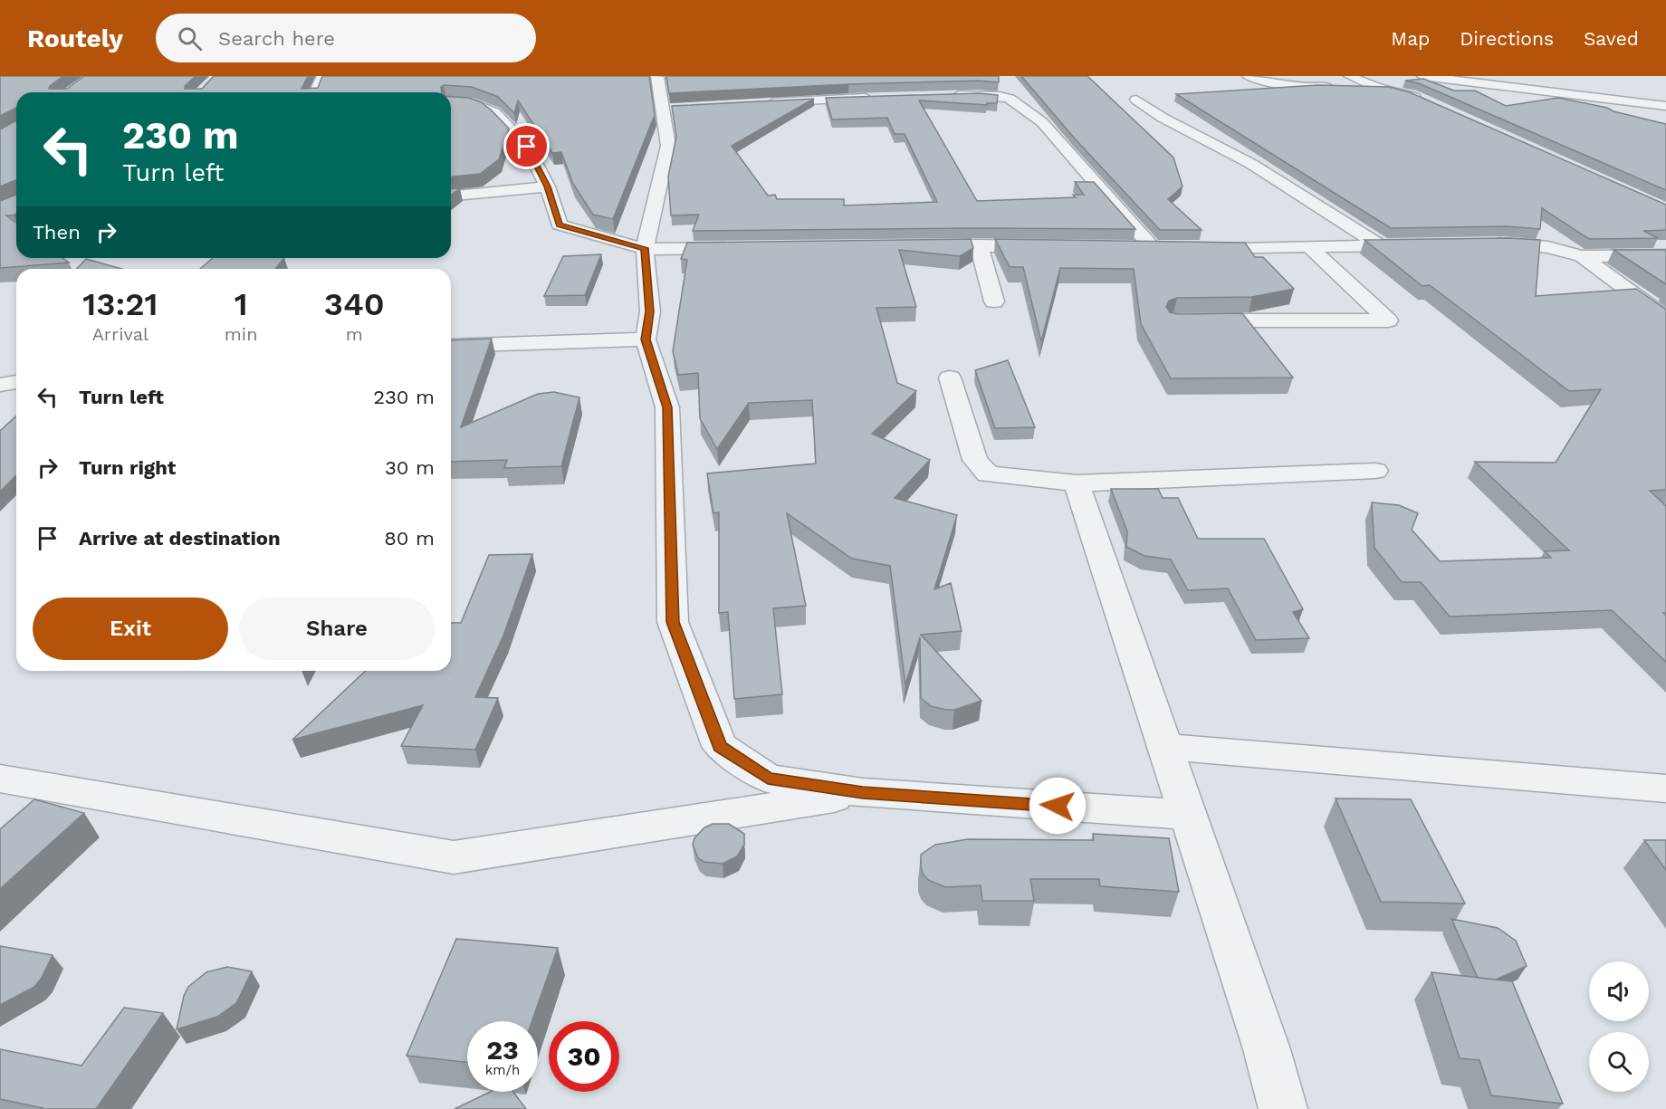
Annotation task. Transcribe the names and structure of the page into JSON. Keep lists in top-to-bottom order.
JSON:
{
  "page": {
    "header": "Routely",
    "search": "Search here",
    "nav": ["Map", "Directions", "Saved"],
    "turn": ["230 m", "Turn left"],
    "then": "Then",
    "eta": [
      "13:21",
      "Arrival",
      "1",
      "min",
      "340",
      "m"
    ],
    "list": [
      {
        "name": "Turn left",
        "value": "230 m"
      },
      {
        "name": "Turn right",
        "value": "30 m"
      },
      {
        "name": "Arrive at destination",
        "value": "80 m"
      }
    ],
    "buttons": ["Exit", "Share"],
    "speed": "23 km/h",
    "limit": "30"
  }
}
